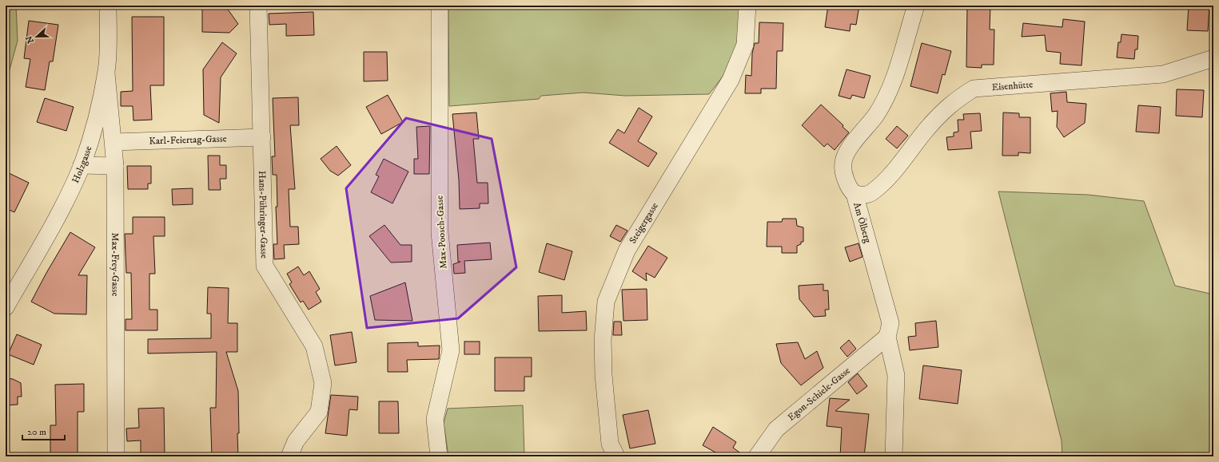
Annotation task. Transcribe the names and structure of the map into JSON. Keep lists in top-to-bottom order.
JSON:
{
  "streets": {
    "street": [
      "Eisenhütte",
      "Karl-Feiertag-Gasse",
      "Holzgasse",
      "Hans-Pühringer-Gasse",
      "Steigergasse",
      "Am Ölberg",
      "Max-Poosch-Gasse",
      "Max-Frey-Gasse",
      "Egon-Schiele-Gasse"
    ]
  },
  "crossings": [
    ["Eisenhütte", "Am Ölberg"],
    ["Karl-Feiertag-Gasse", "Hans-Pühringer-Gasse"],
    ["Karl-Feiertag-Gasse", "Max-Frey-Gasse"],
    ["Holzgasse", "Max-Frey-Gasse"],
    ["Am Ölberg", "Egon-Schiele-Gasse"]
  ],
  "scale_bar": "20 m",
  "north": "left"
}
